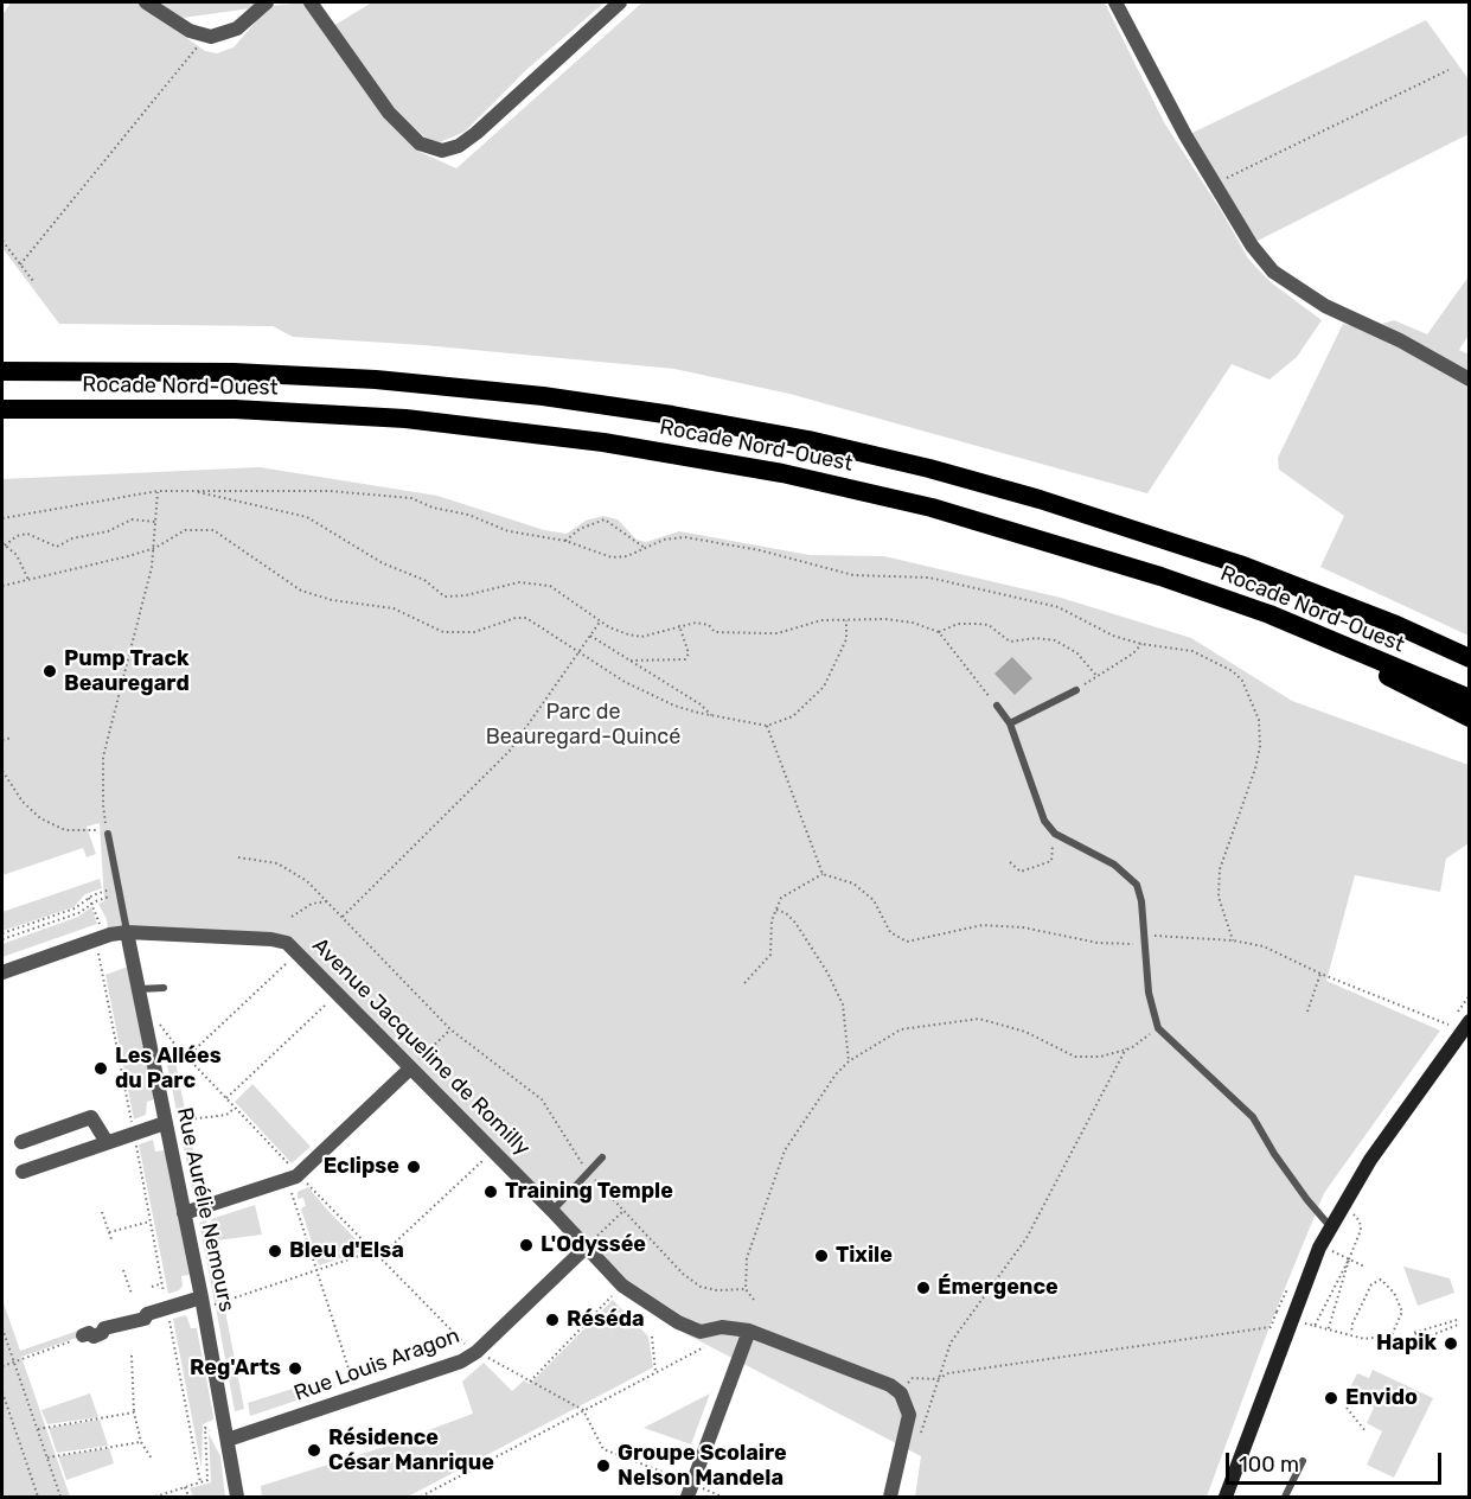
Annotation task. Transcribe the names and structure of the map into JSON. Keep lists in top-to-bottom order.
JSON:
{
  "streets": {
    "highway": ["Rocade Nord-Ouest"],
    "street": ["Avenue Jacqueline de Romilly", "Rue Aurélie Nemours", "Rue Louis Aragon"]
  },
  "crossings": [
    ["Avenue Jacqueline de Romilly", "Rue Aurélie Nemours"],
    ["Avenue Jacqueline de Romilly", "Rue Louis Aragon"],
    ["Rue Aurélie Nemours", "Rue Louis Aragon"]
  ],
  "parks": ["Parc de Beauregard-Quincé"],
  "places": [
    "Pump Track Beauregard",
    "Les Allées du Parc",
    "Eclipse",
    "Training Temple",
    "L'Odyssée",
    "Bleu d'Elsa",
    "Tixile",
    "Émergence",
    "Réséda",
    "Hapik",
    "Reg'Arts",
    "Envido",
    "Résidence César Manrique",
    "Groupe Scolaire Nelson Mandela"
  ],
  "scale_bar": "100 m"
}
